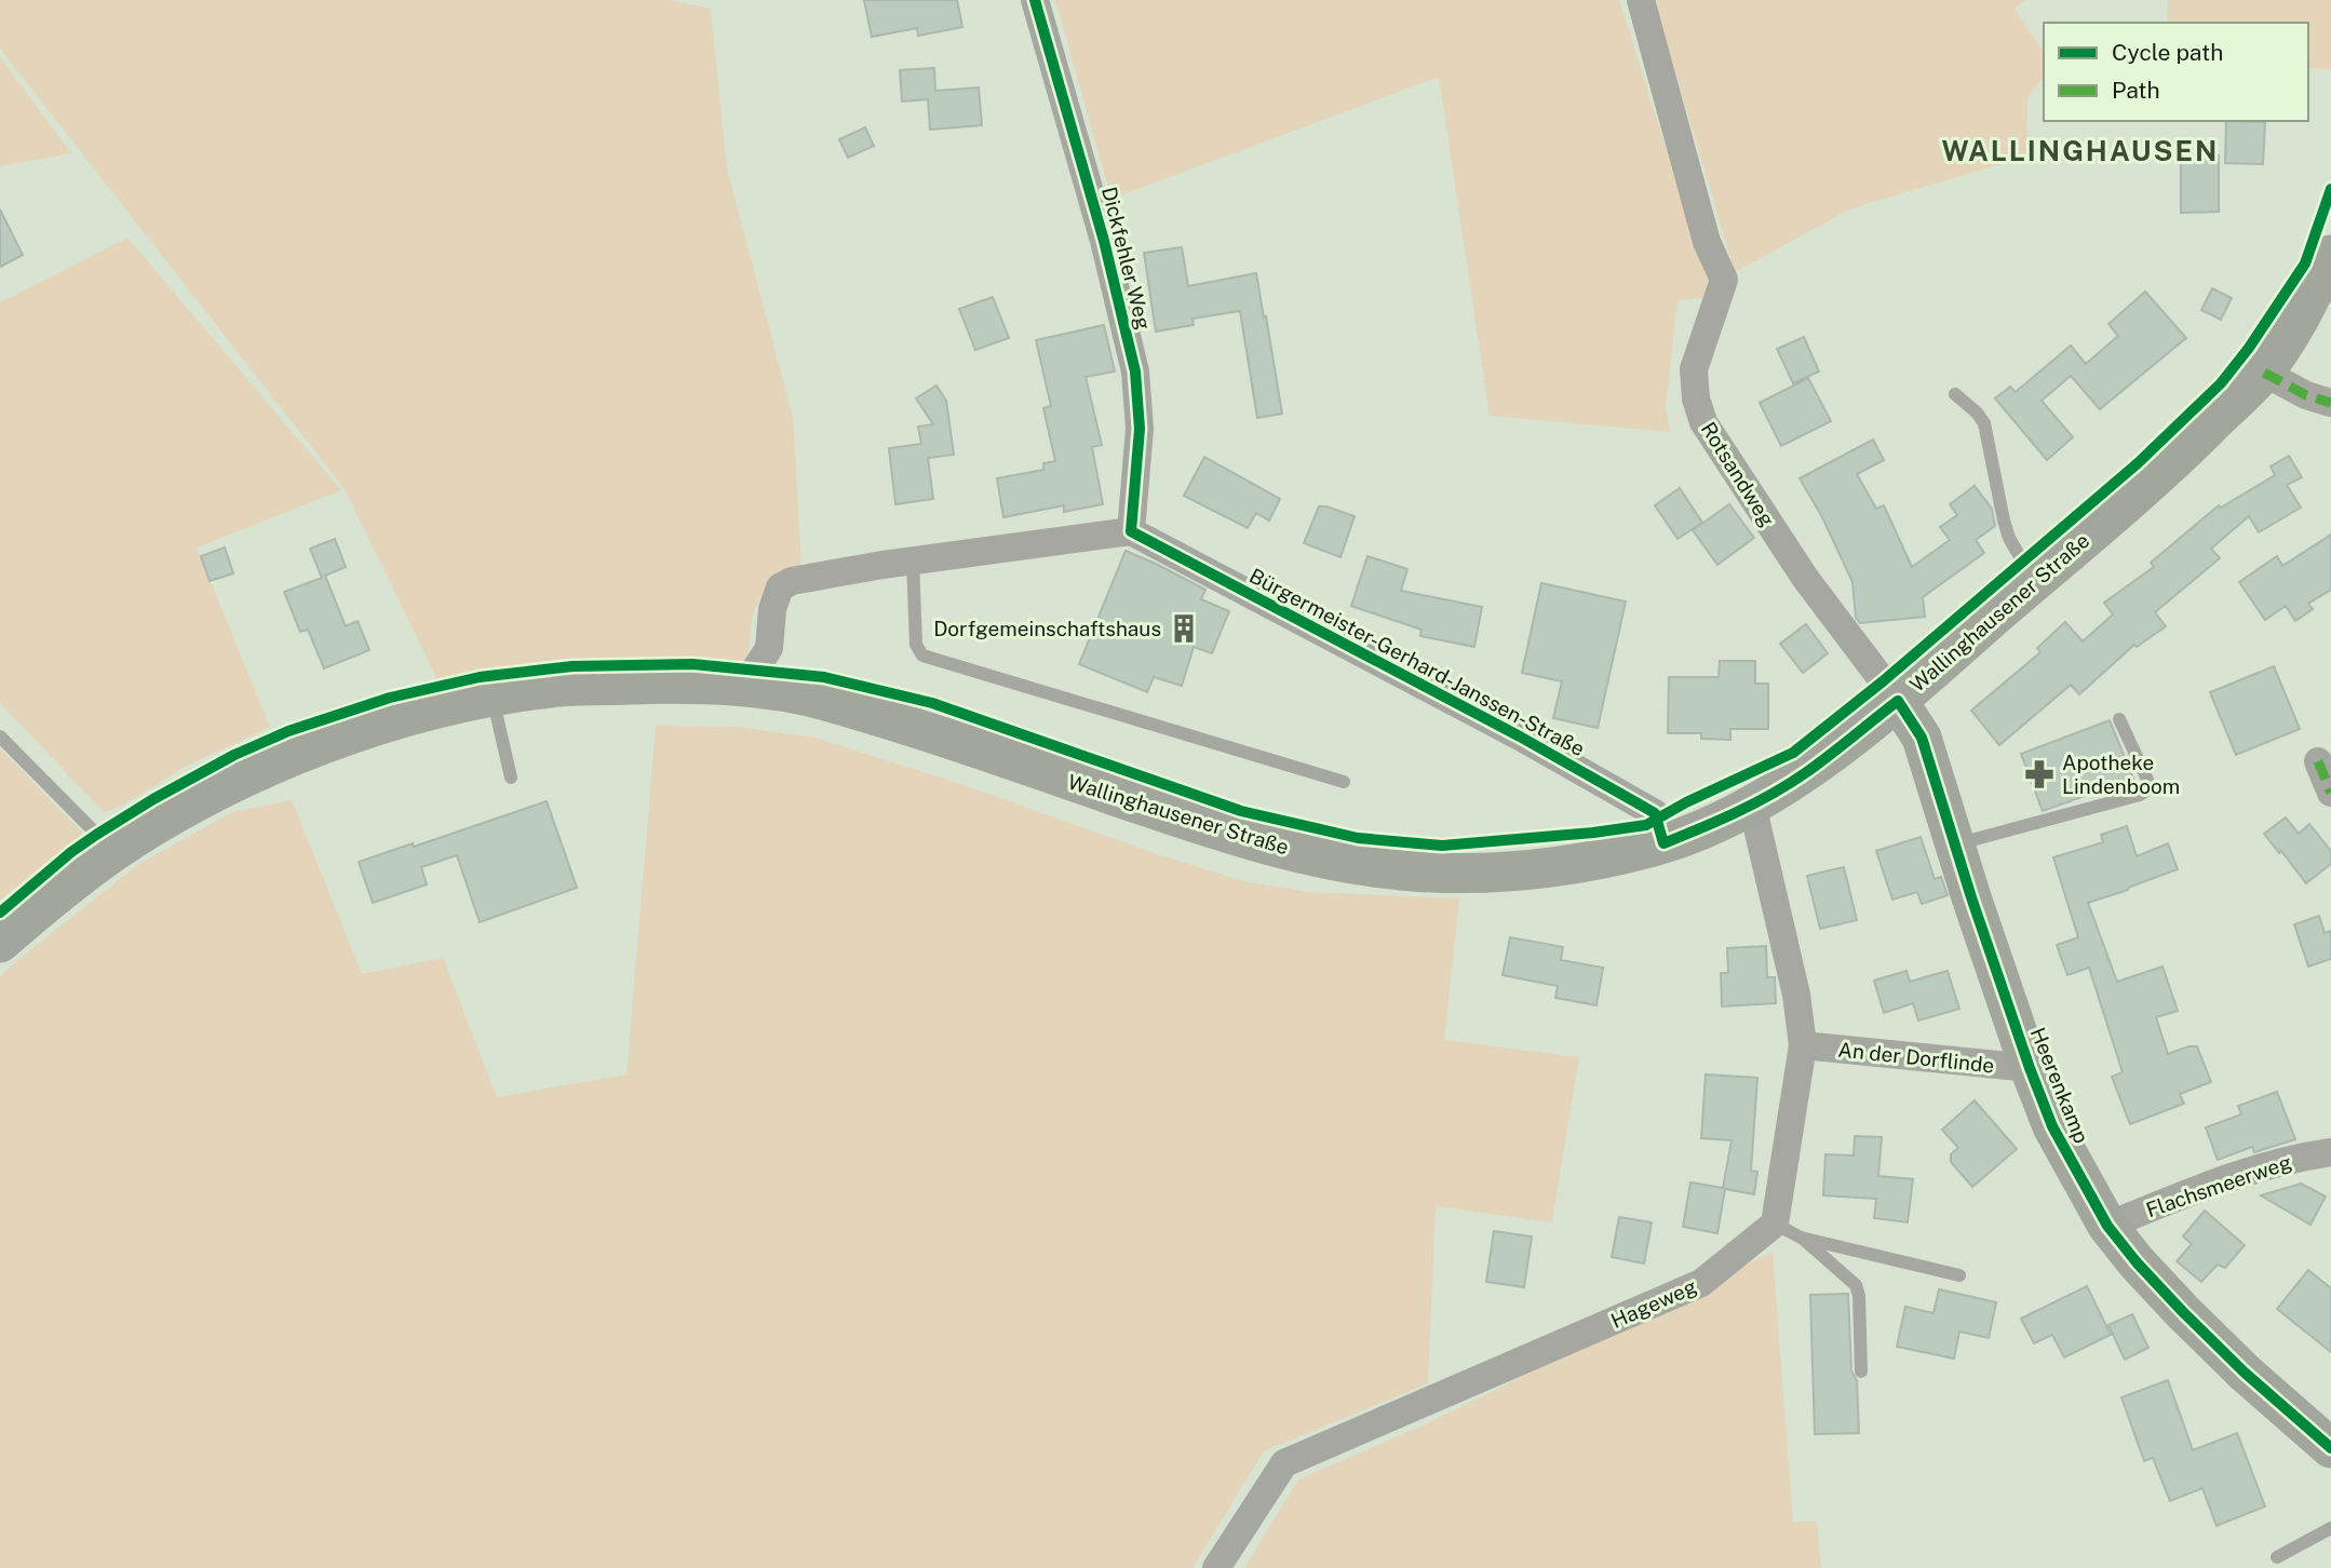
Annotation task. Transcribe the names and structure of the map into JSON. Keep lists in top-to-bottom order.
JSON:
{
  "streets": {
    "street": [
      "Dickfehler Weg",
      "Rotsandweg",
      "Wallinghausener Straße",
      "Bürgermeister-Gerhard-Janssen-Straße",
      "An der Dorflinde",
      "Heerenkamp",
      "Flachsmeerweg",
      "Hageweg"
    ]
  },
  "crossings": [
    ["Dickfehler Weg", "Bürgermeister-Gerhard-Janssen-Straße"],
    ["Rotsandweg", "Wallinghausener Straße"],
    ["Rotsandweg", "Heerenkamp"],
    ["Wallinghausener Straße", "Bürgermeister-Gerhard-Janssen-Straße"],
    ["Wallinghausener Straße", "Heerenkamp"],
    ["An der Dorflinde", "Heerenkamp"],
    ["Heerenkamp", "Flachsmeerweg"]
  ],
  "districts": ["WALLINGHAUSEN"],
  "places": {
    "building": ["Dorfgemeinschaftshaus"],
    "pharmacy": ["Apotheke Lindenboom"]
  },
  "legend": ["Cycle path", "Path"]
}
